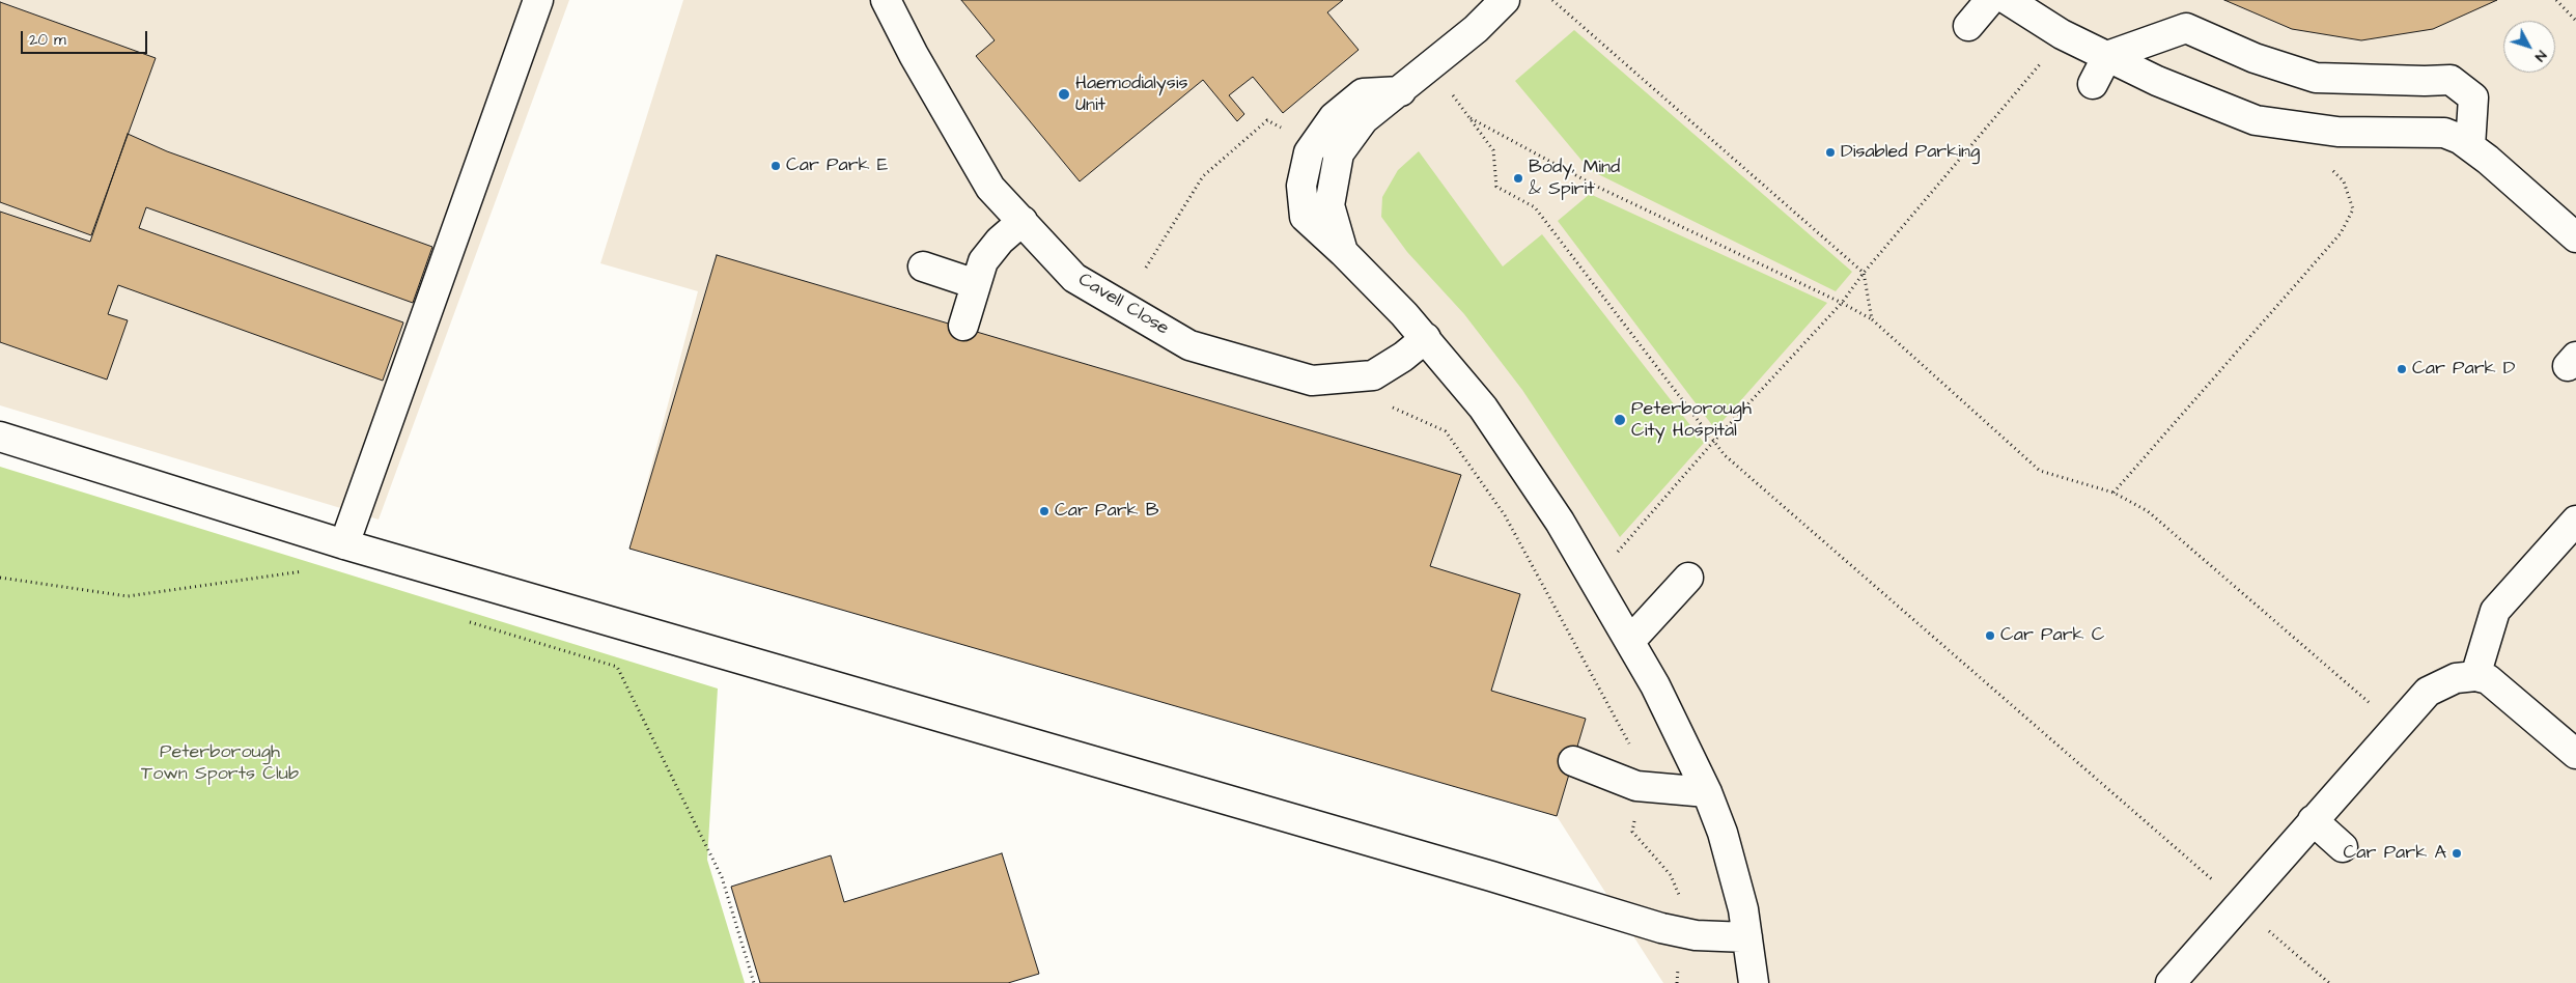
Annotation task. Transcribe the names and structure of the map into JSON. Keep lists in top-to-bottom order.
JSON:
{
  "streets": {
    "street": ["Cavell Close"]
  },
  "parks": ["Peterborough Town Sports Club"],
  "places": [
    "Haemodialysis Unit",
    "Disabled Parking",
    "Car Park E",
    "Body, Mind & Spirit",
    "Car Park D",
    "Peterborough City Hospital",
    "Car Park B",
    "Car Park C",
    "Car Park A"
  ],
  "scale_bar": "20 m",
  "north": "bottom right"
}
